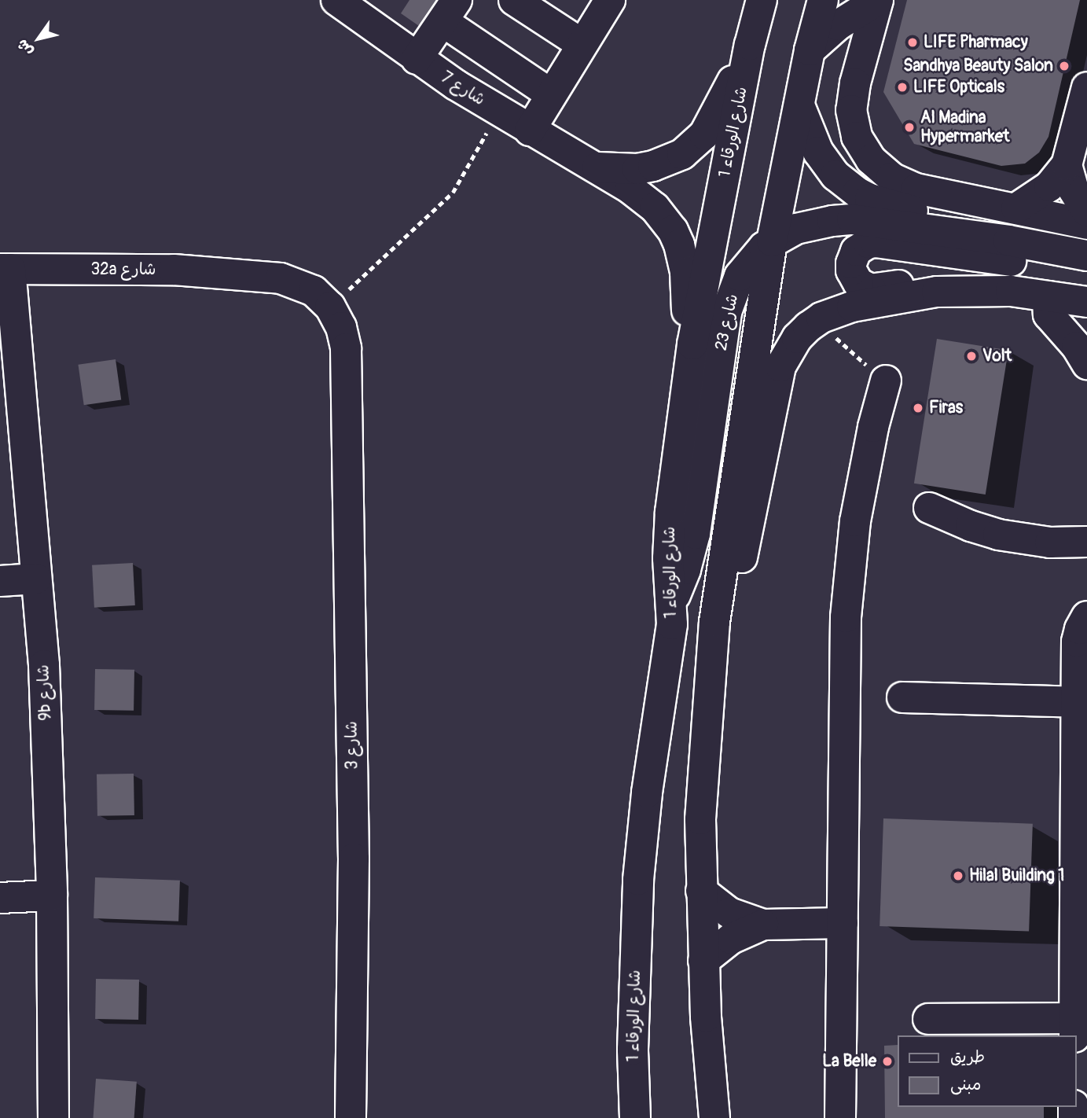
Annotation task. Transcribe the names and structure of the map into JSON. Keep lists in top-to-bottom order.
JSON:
{
  "streets": {
    "street": [
      "شارع 7",
      "شارع الورقاء 1",
      "32a شارع",
      "شارع 23",
      "9b شارع",
      "شارع 3"
    ]
  },
  "crossings": [
    ["شارع 7", "شارع الورقاء 1"],
    ["شارع الورقاء 1", "شارع 23"],
    ["32a شارع", "9b شارع"],
    ["32a شارع", "شارع 3"]
  ],
  "places": [
    "LIFE Pharmacy",
    "Sandhya Beauty Salon",
    "LIFE Opticals",
    "Al Madina Hypermarket",
    "Volt",
    "Firas",
    "Hilal Building 1",
    "La Belle"
  ],
  "legend": ["طريق", "مبنى"],
  "north": "bottom left"
}
